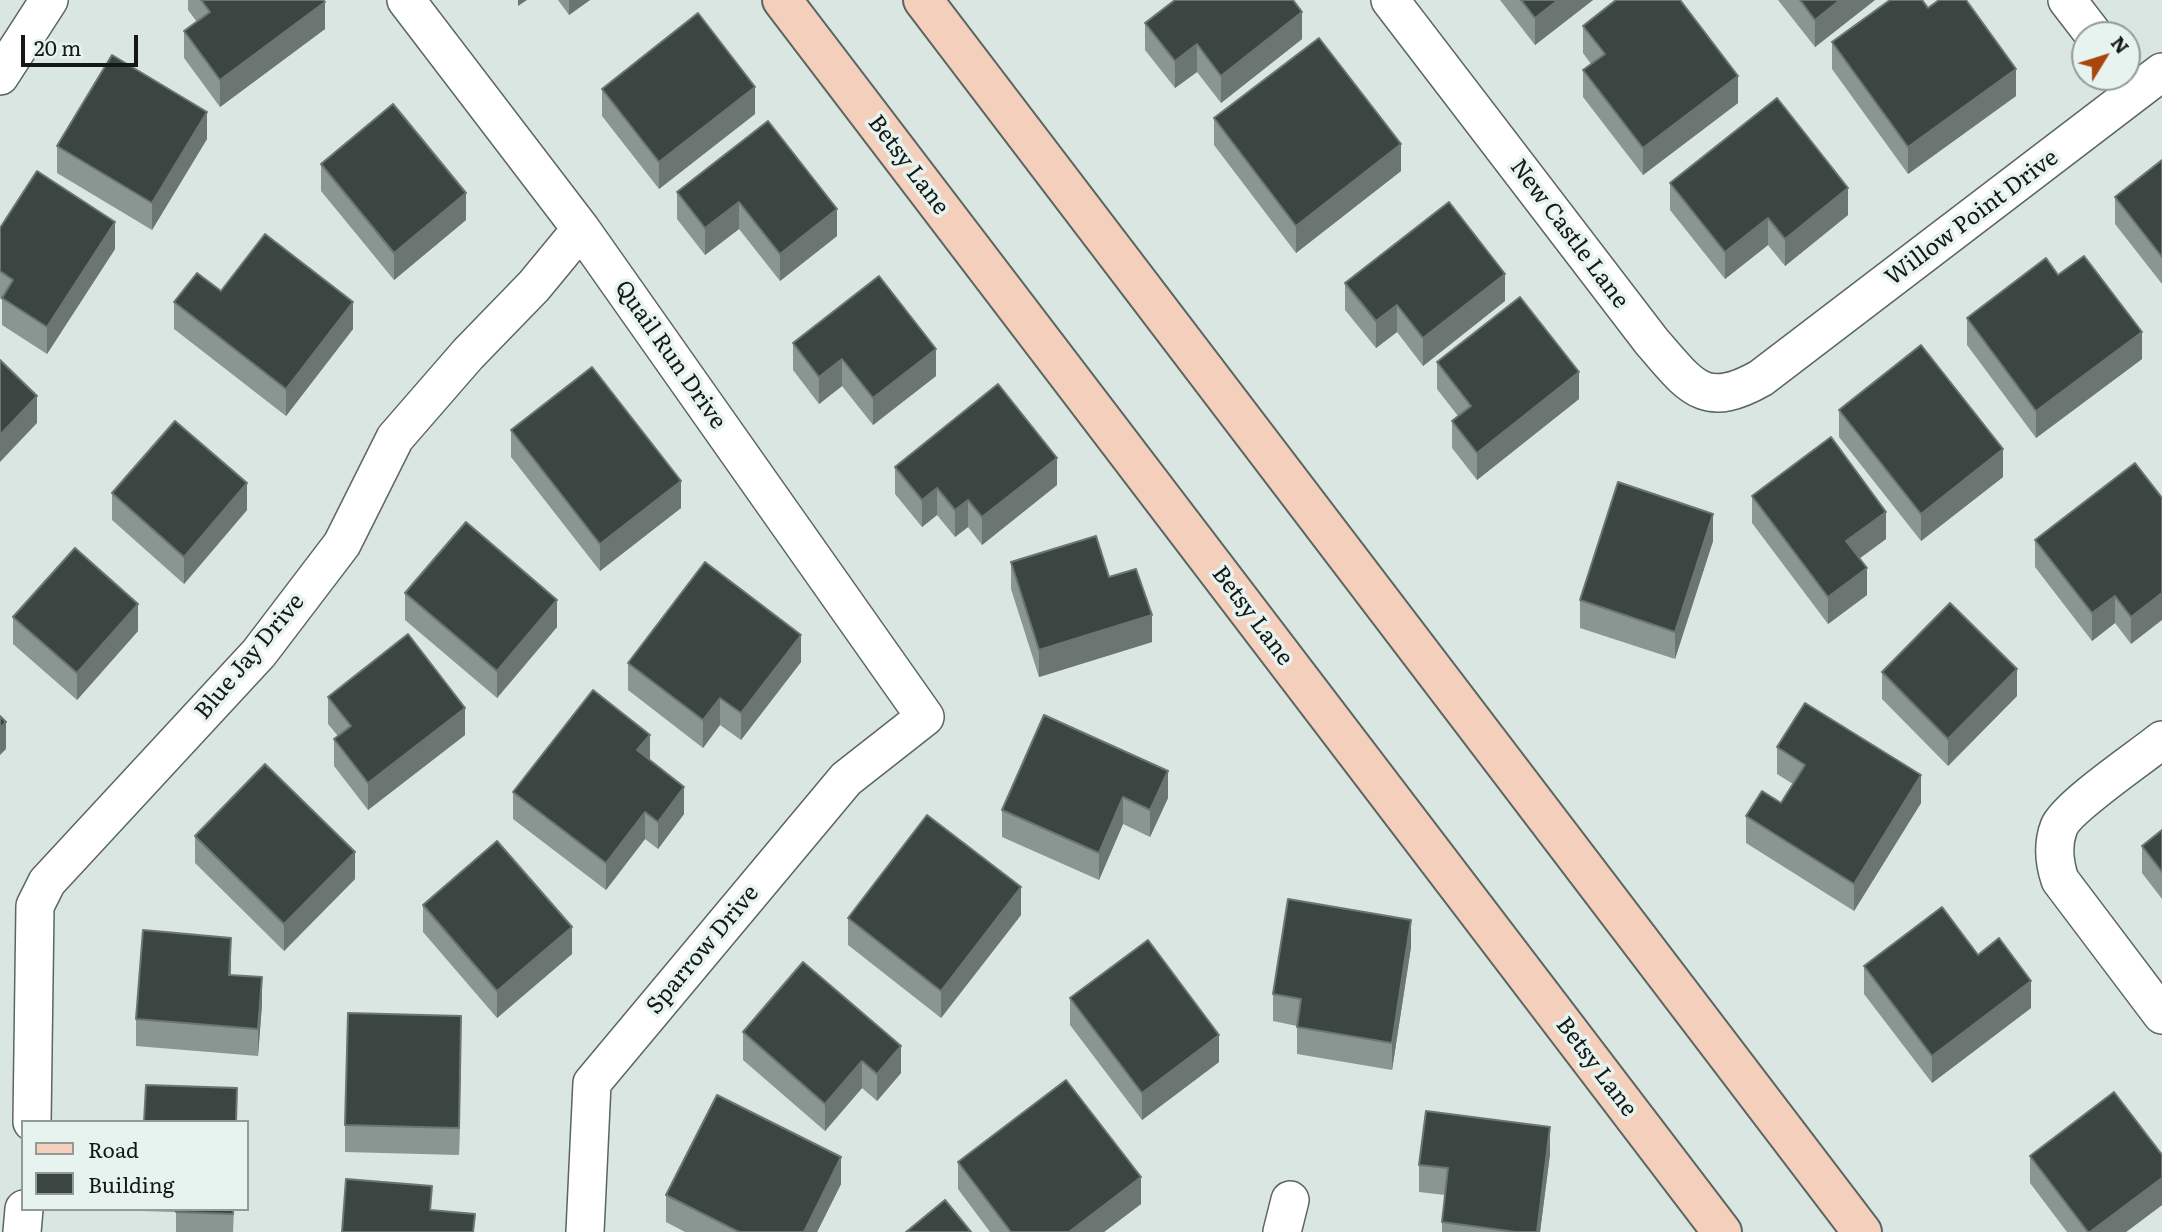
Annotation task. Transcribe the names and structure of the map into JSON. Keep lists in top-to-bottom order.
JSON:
{
  "streets": {
    "main road": ["Betsy Lane"],
    "street": [
      "Willow Point Drive",
      "New Castle Lane",
      "Quail Run Drive",
      "Blue Jay Drive",
      "Sparrow Drive"
    ]
  },
  "crossings": [
    ["Willow Point Drive", "New Castle Lane"],
    ["Quail Run Drive", "Blue Jay Drive"],
    ["Quail Run Drive", "Sparrow Drive"]
  ],
  "legend": ["Road", "Building"],
  "scale_bar": "20 m",
  "north": "top right"
}
